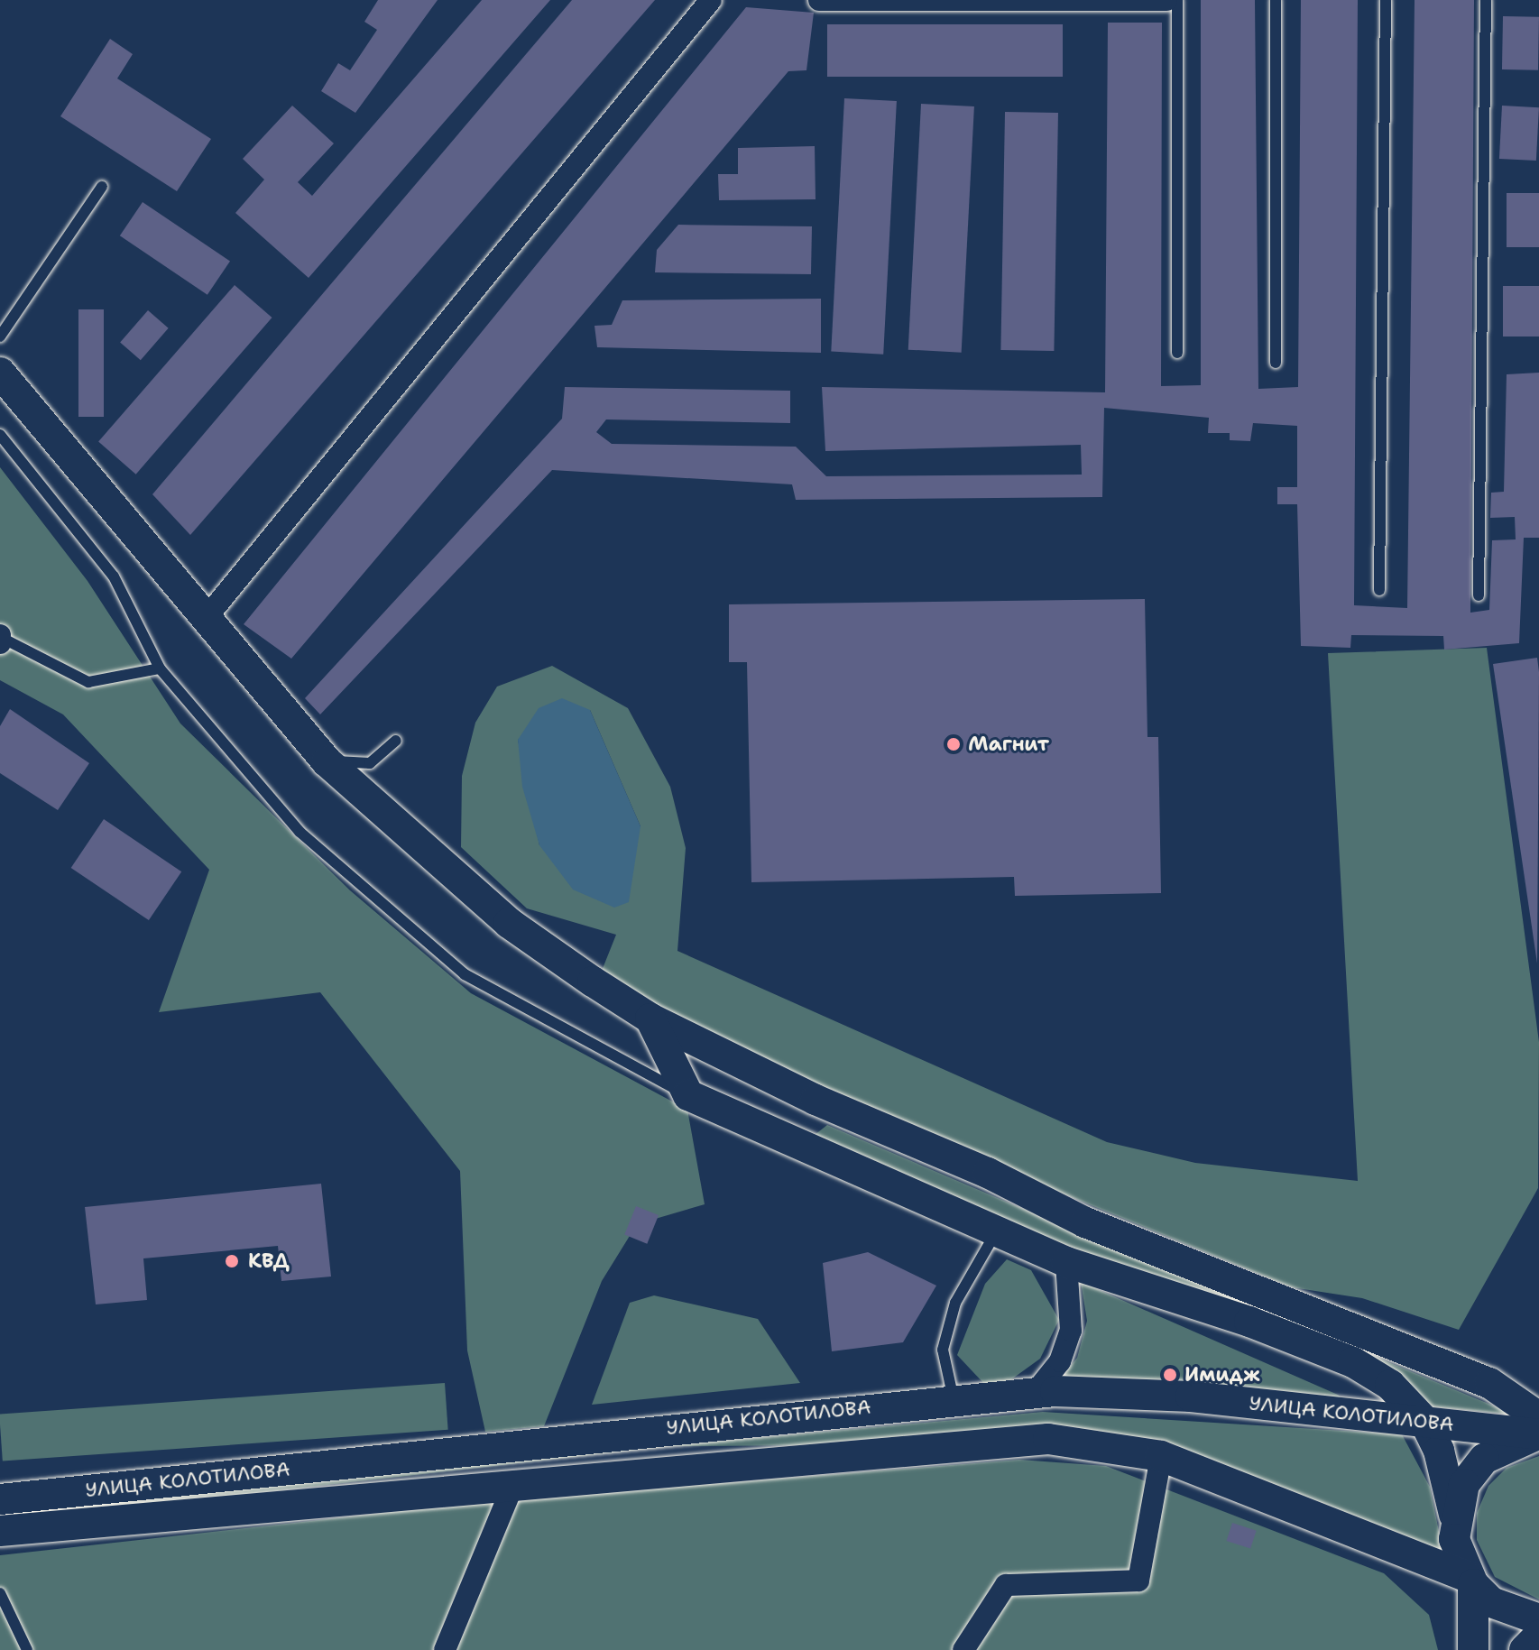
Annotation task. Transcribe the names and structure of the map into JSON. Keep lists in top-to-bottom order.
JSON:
{
  "streets": {
    "main road": ["УЛИЦА КОЛОТИЛОВА"]
  },
  "places": ["Магнит", "КВД", "Имидж"]
}
